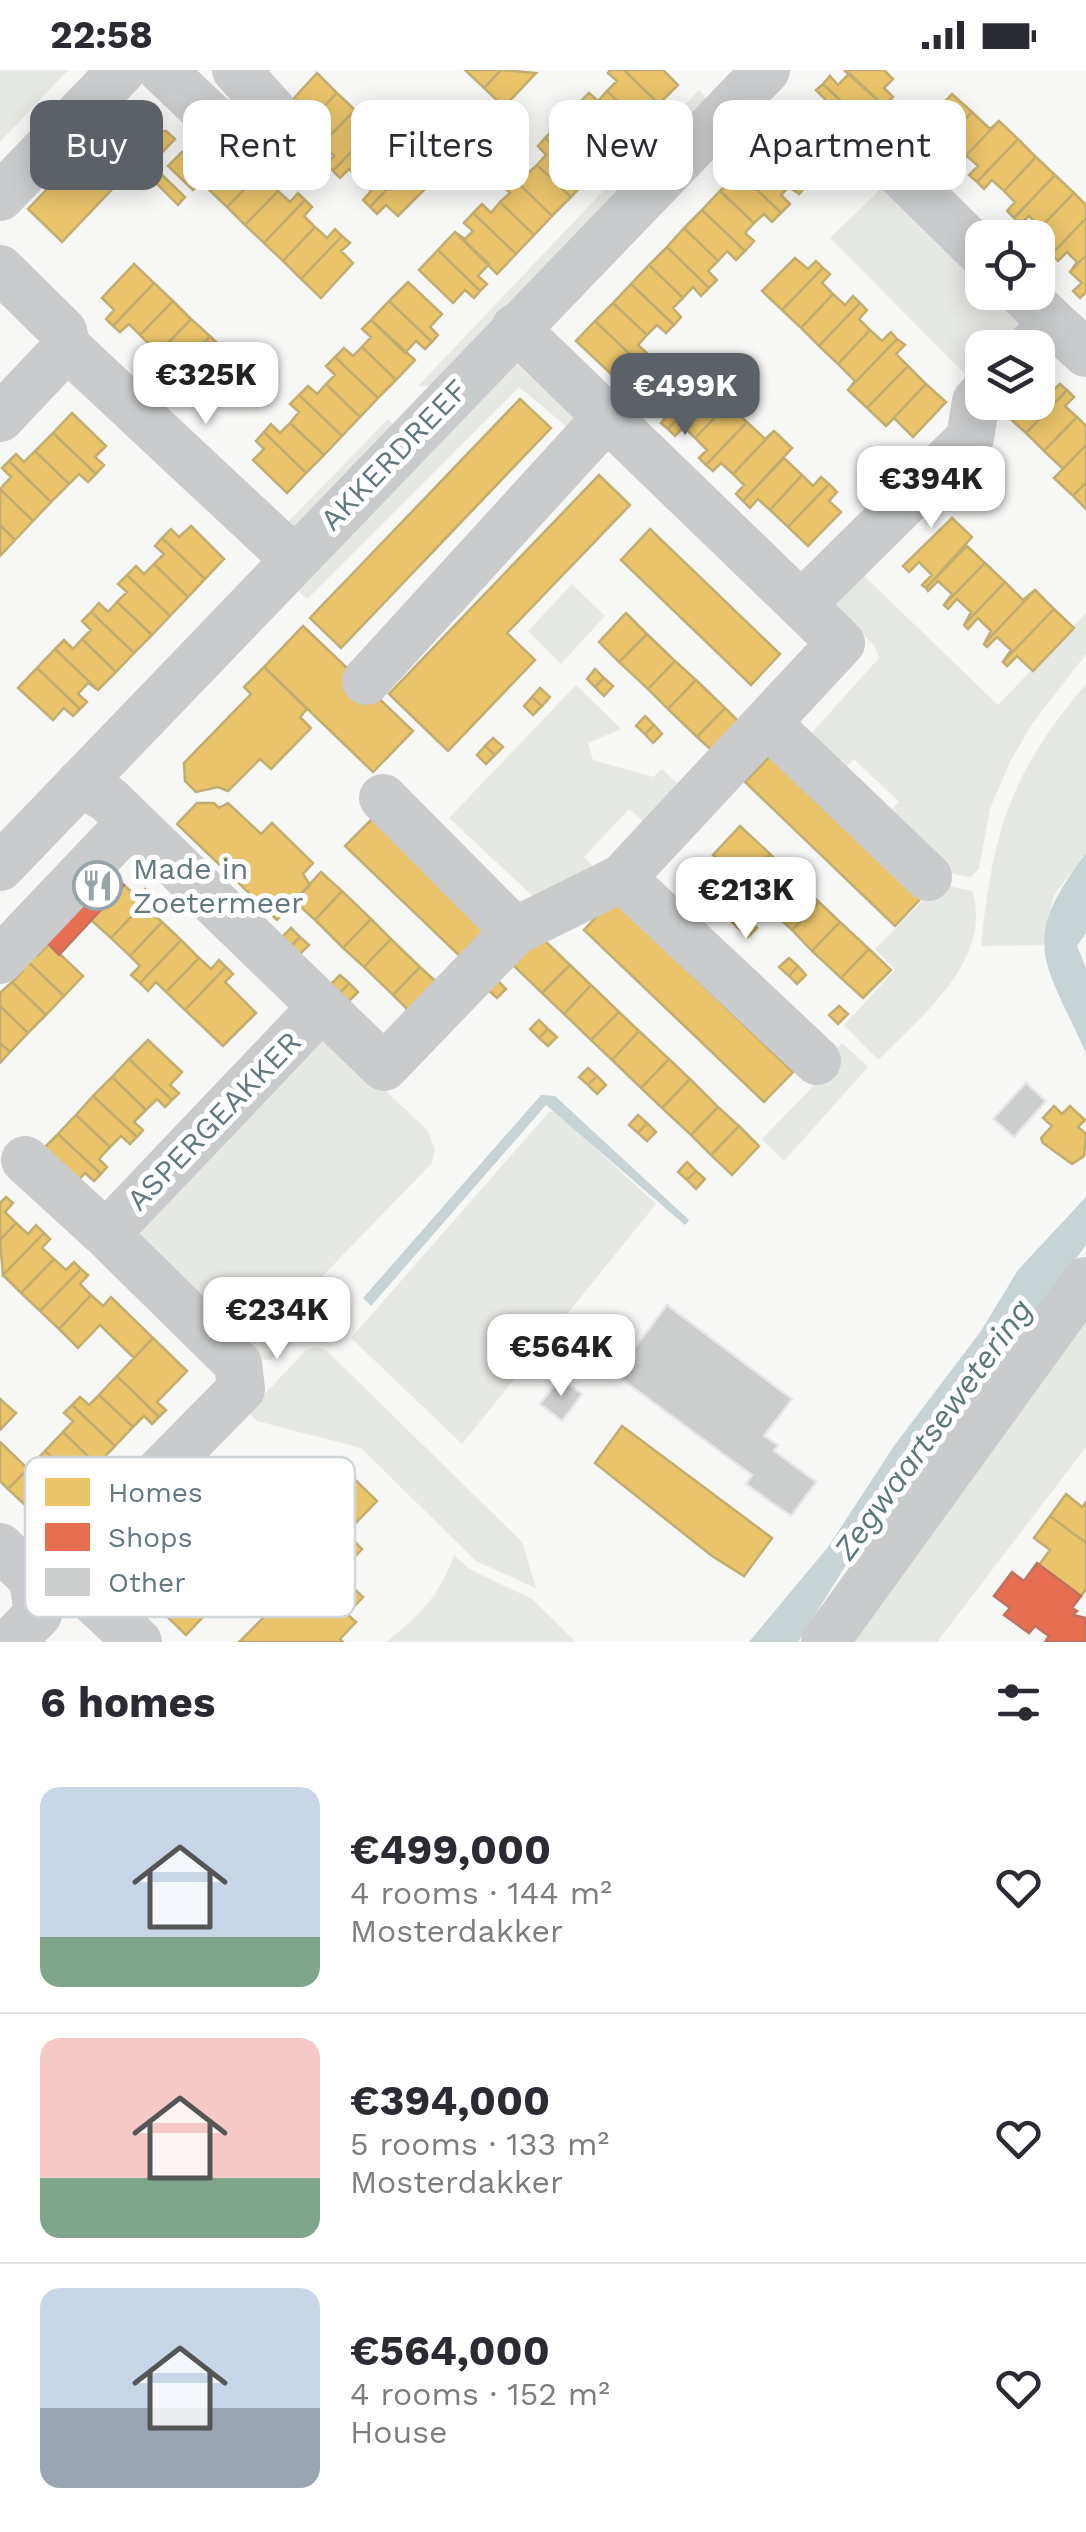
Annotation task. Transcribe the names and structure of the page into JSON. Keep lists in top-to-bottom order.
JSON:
{
  "streets": {
    "street": ["AKKERDREEF", "ASPERGEAKKER"]
  },
  "water": ["Zegwaartsewetering"],
  "places": {
    "restaurant": ["Made in Zoetermeer"]
  },
  "legend": ["Homes", "Shops", "Other"],
  "page": {
    "status": "22:58",
    "chip": [
      "Buy",
      "Rent",
      "Filters",
      "New",
      "Apartment"
    ],
    "price": [
      "€325K",
      "€499K",
      "€394K",
      "€213K",
      "€234K",
      "€564K"
    ],
    "heading": "6 homes",
    "list": [
      {
        "name": "€499,000",
        "note": "4 rooms · 144 m² · Mosterdakker"
      },
      {
        "name": "€394,000",
        "note": "5 rooms · 133 m² · Mosterdakker"
      },
      {
        "name": "€564,000",
        "note": "4 rooms · 152 m² · House"
      }
    ]
  }
}
